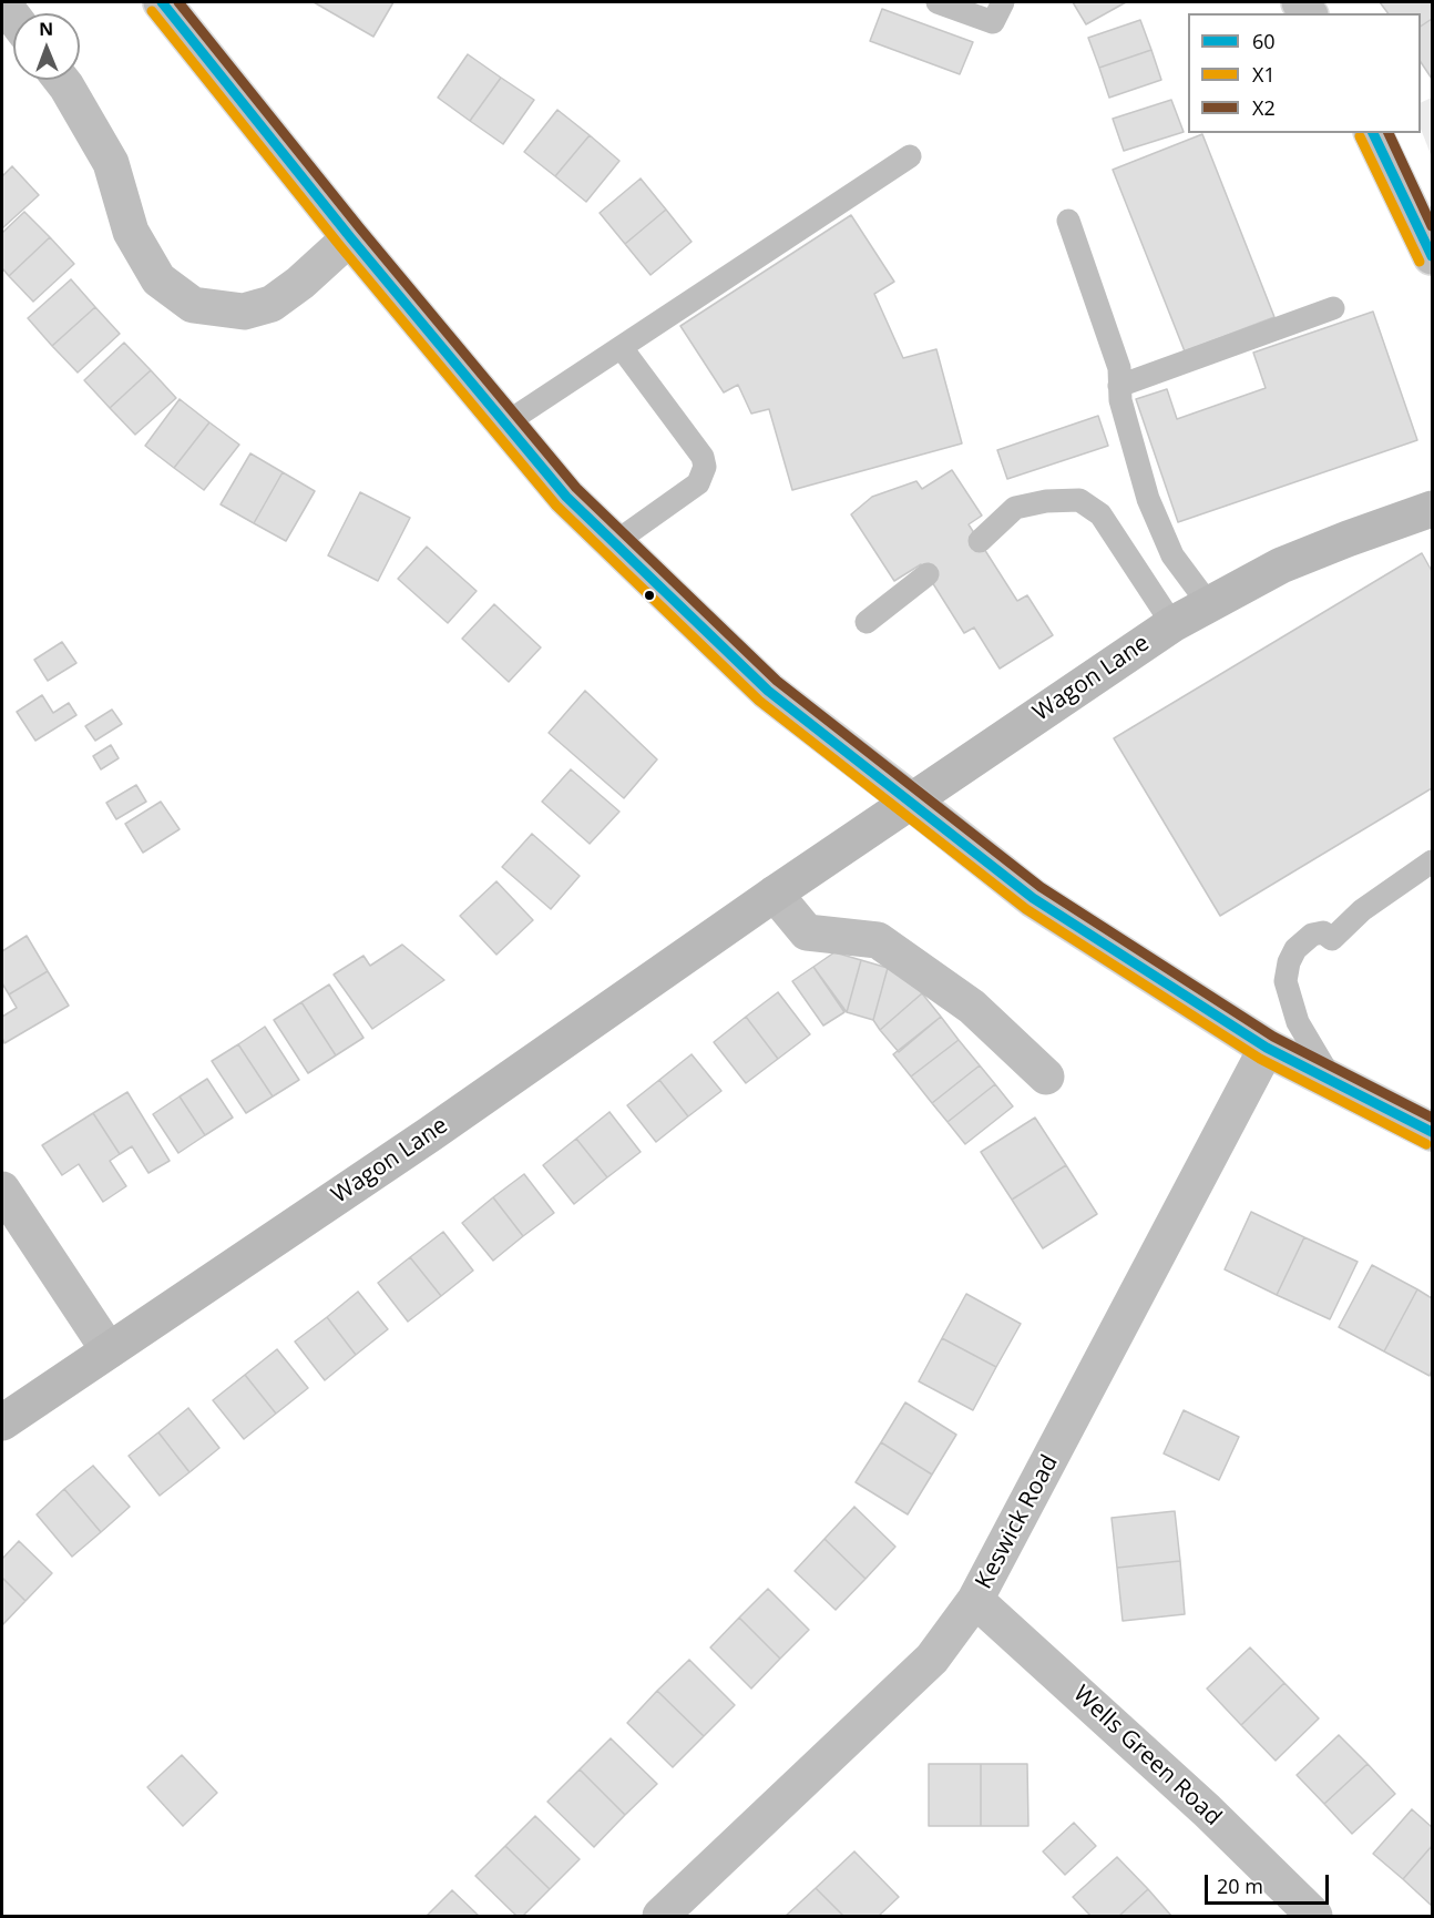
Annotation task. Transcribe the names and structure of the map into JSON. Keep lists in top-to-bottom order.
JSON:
{
  "streets": {
    "main road": ["Keswick Road", "Wells Green Road"],
    "street": ["Wagon Lane"]
  },
  "crossings": [
    ["Keswick Road", "Wells Green Road"]
  ],
  "lines": ["transit line 60", "transit line X2", "transit line X1"],
  "legend": ["60", "X1", "X2"],
  "scale_bar": "20 m",
  "north": "top"
}
